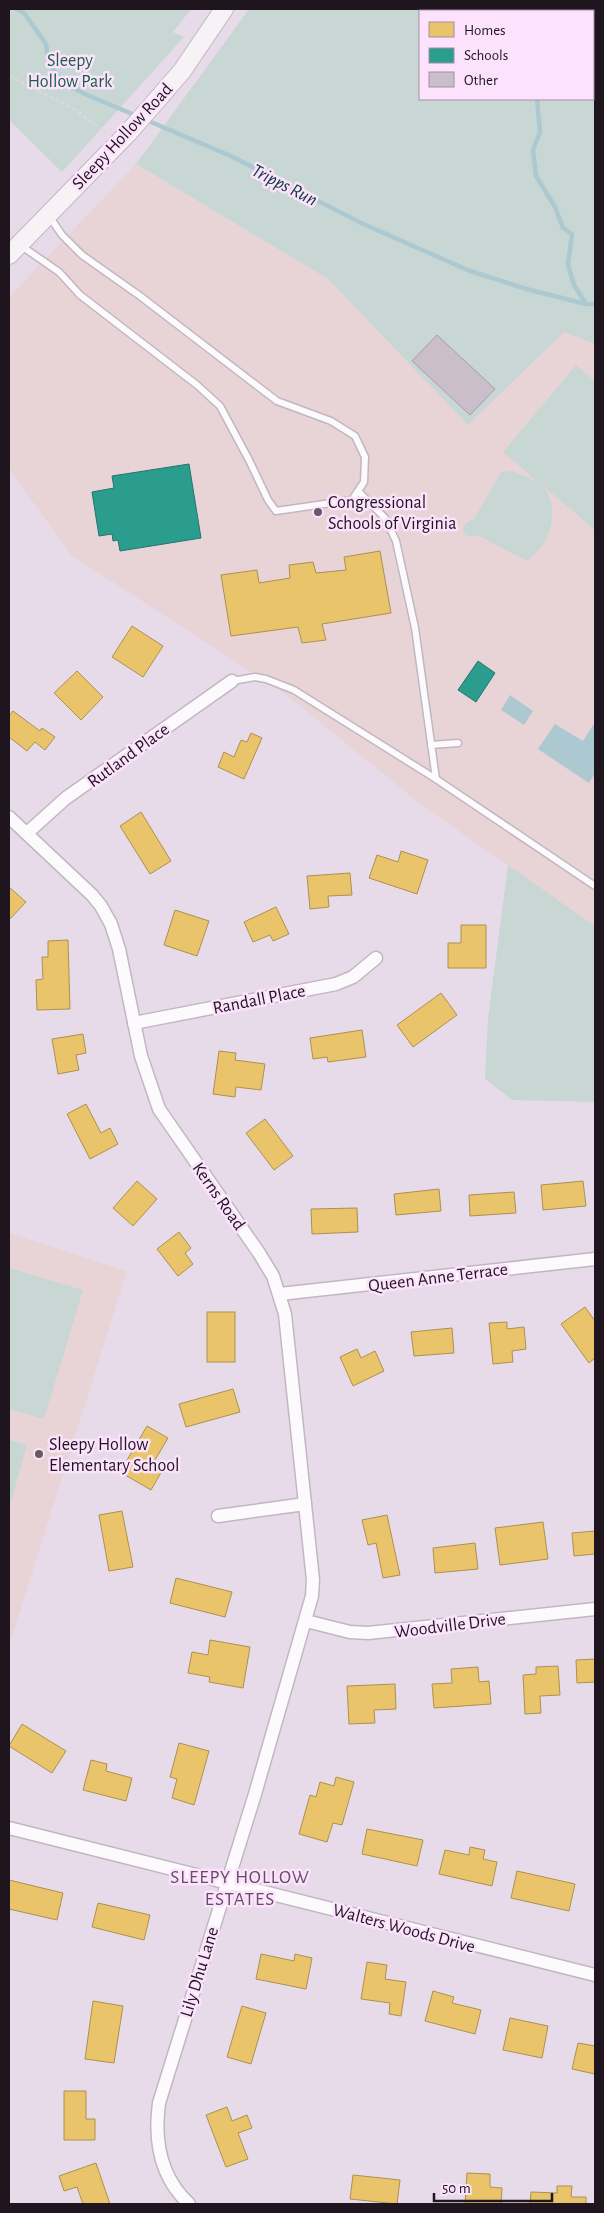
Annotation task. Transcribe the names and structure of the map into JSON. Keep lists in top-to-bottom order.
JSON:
{
  "streets": {
    "main road": ["Sleepy Hollow Road"],
    "street": [
      "Rutland Place",
      "Randall Place",
      "Kerns Road",
      "Queen Anne Terrace",
      "Woodville Drive",
      "Walters Woods Drive",
      "Lily Dhu Lane"
    ]
  },
  "crossings": [
    ["Rutland Place", "Kerns Road"],
    ["Randall Place", "Kerns Road"],
    ["Kerns Road", "Queen Anne Terrace"],
    ["Kerns Road", "Woodville Drive"],
    ["Kerns Road", "Lily Dhu Lane"],
    ["Woodville Drive", "Lily Dhu Lane"],
    ["Walters Woods Drive", "Lily Dhu Lane"]
  ],
  "districts": ["SLEEPY HOLLOW ESTATES"],
  "water": ["Tripps Run"],
  "parks": ["Sleepy Hollow Park"],
  "places": ["Congressional Schools of Virginia", "Sleepy Hollow Elementary School"],
  "legend": ["Homes", "Schools", "Other"],
  "scale_bar": "50 m"
}
